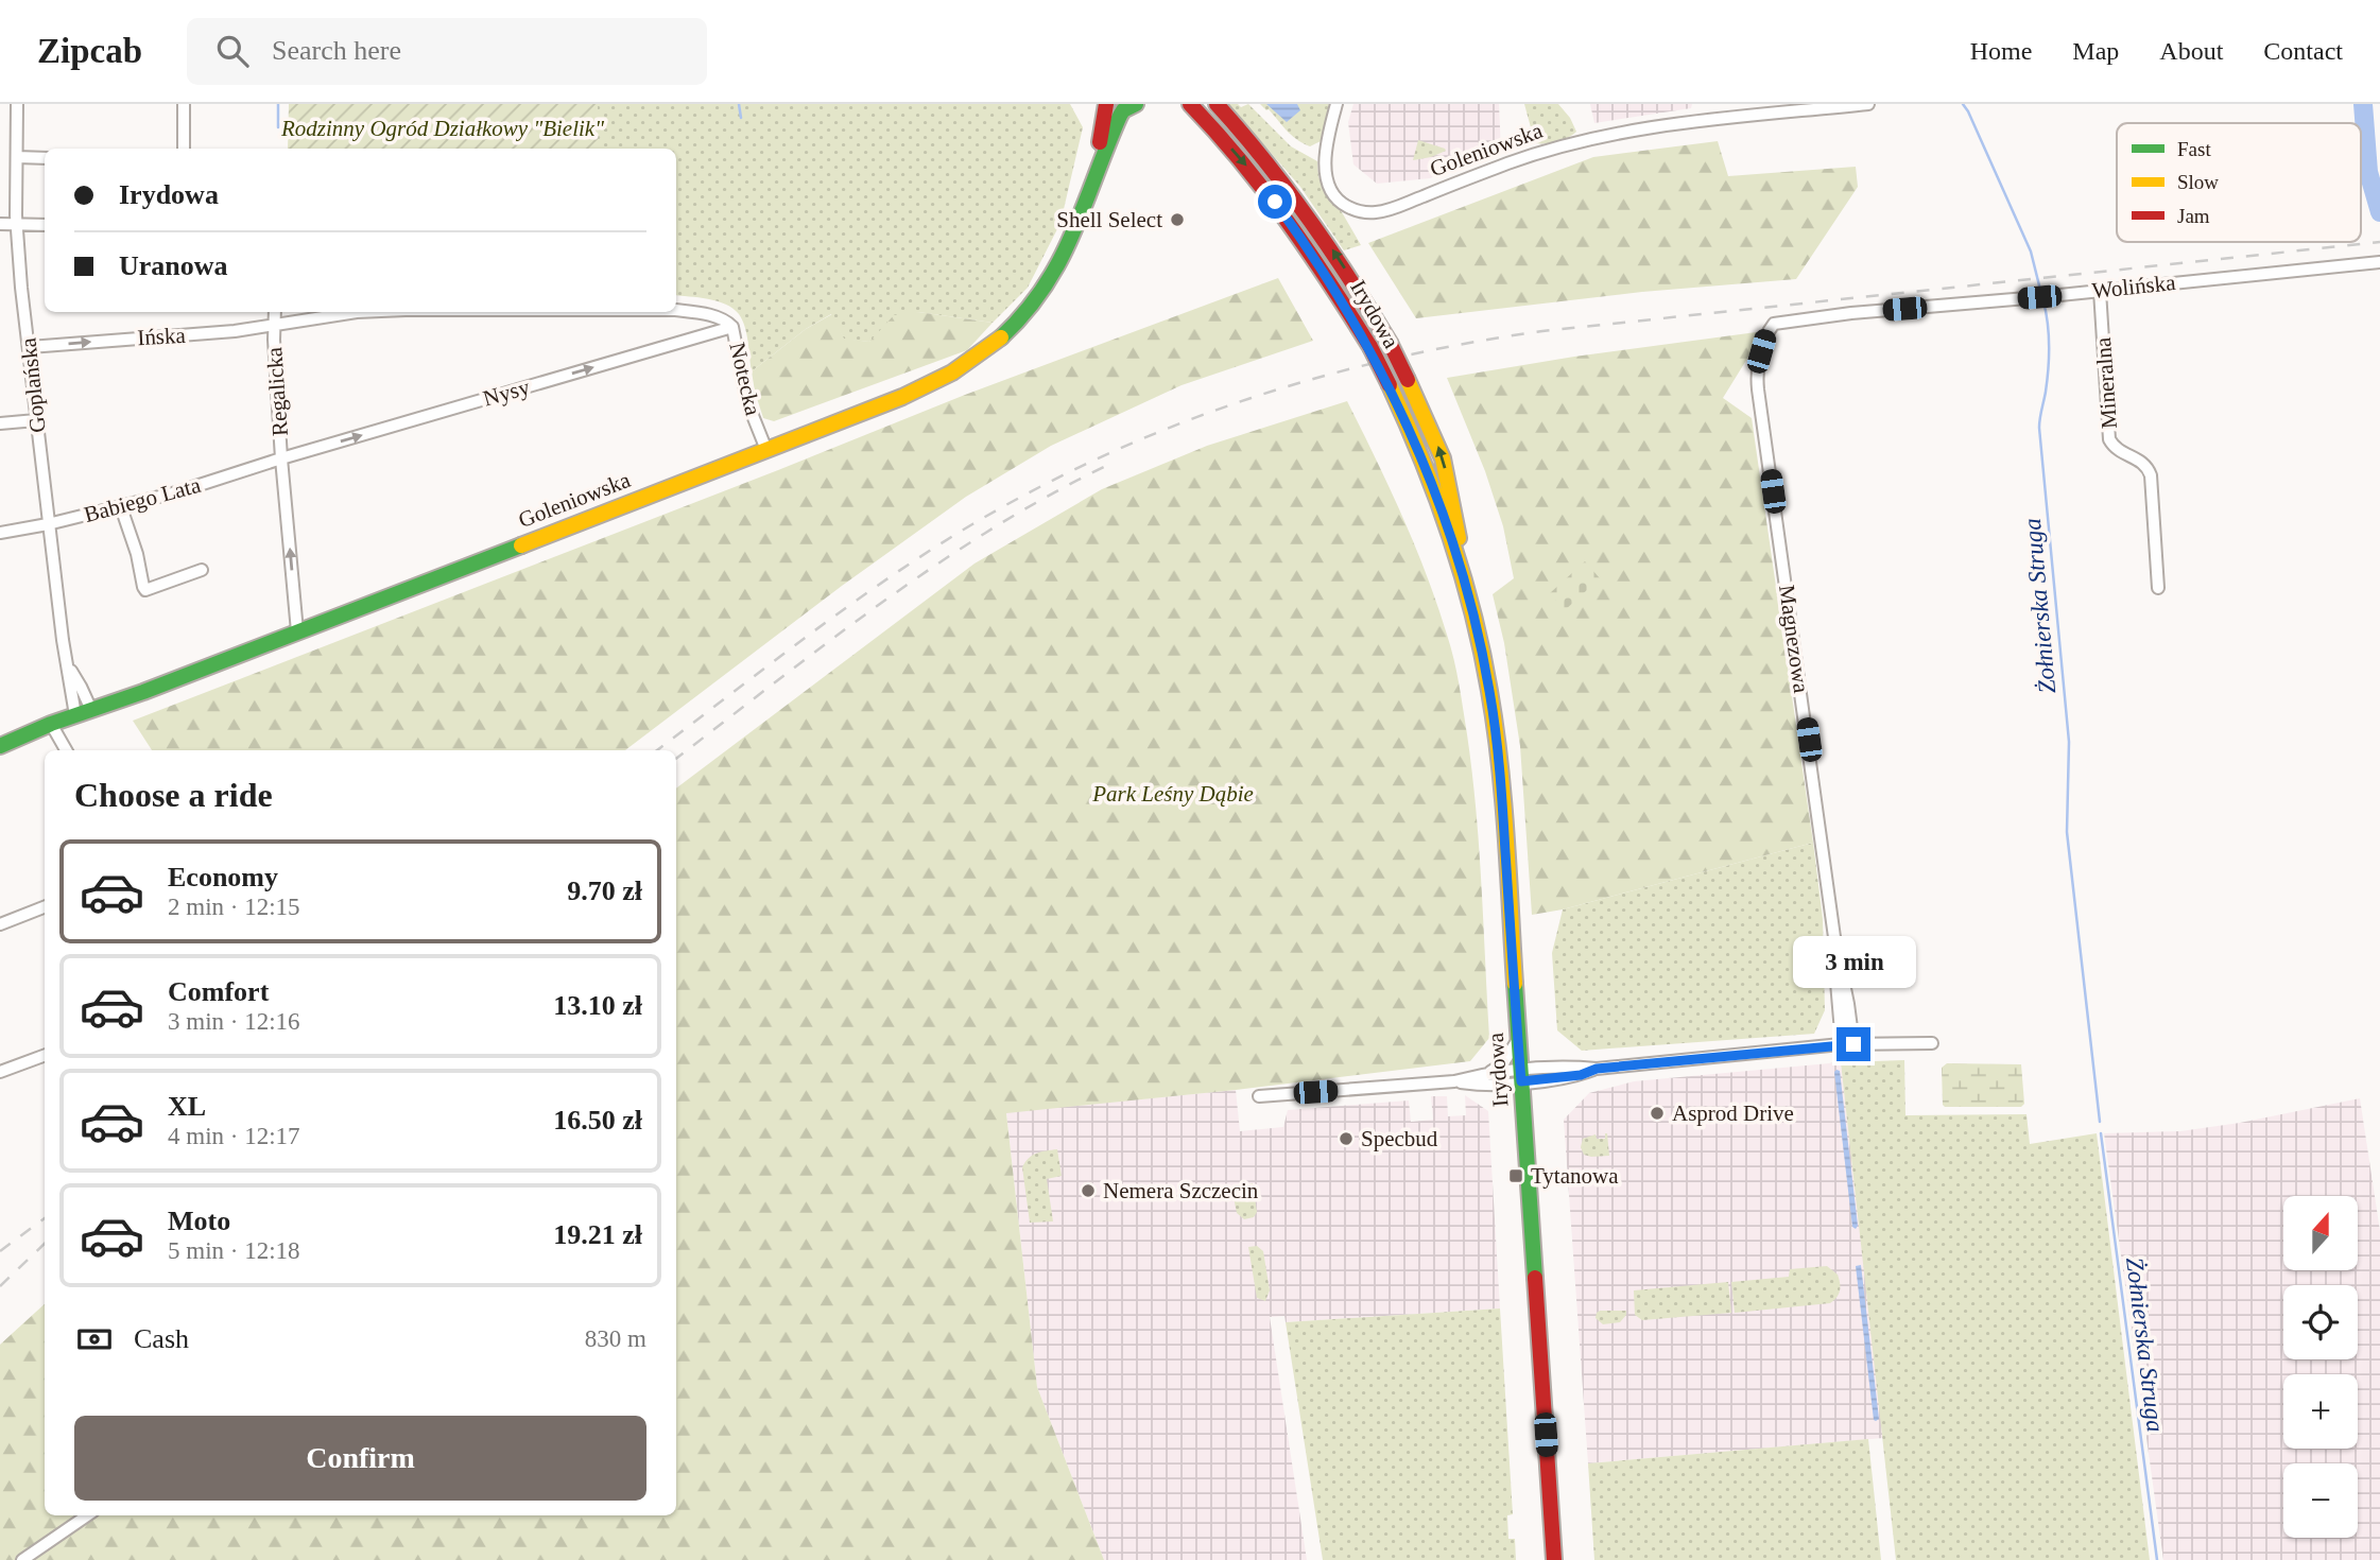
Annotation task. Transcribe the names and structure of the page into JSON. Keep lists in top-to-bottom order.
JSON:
{
  "streets": {
    "street": [
      "Goleniowska",
      "Wolińska",
      "Irydowa",
      "Ińska",
      "Notecka",
      "Mineralna",
      "Goplańska",
      "Regalicka",
      "Nysy",
      "Babiego Lata",
      "Magnezowa"
    ]
  },
  "crossings": [
    ["Goleniowska", "Notecka"],
    ["Goleniowska", "Goplańska"],
    ["Goleniowska", "Regalicka"],
    ["Wolińska", "Mineralna"],
    ["Wolińska", "Magnezowa"],
    ["Ińska", "Goplańska"],
    ["Ińska", "Regalicka"],
    ["Notecka", "Nysy"],
    ["Goplańska", "Babiego Lata"],
    ["Regalicka", "Nysy"],
    ["Regalicka", "Babiego Lata"],
    ["Nysy", "Babiego Lata"]
  ],
  "one_way": ["Ińska", "Regalicka", "Nysy"],
  "water": ["Żołnierska Struga"],
  "parks": ["Rodzinny Ogród Działkowy \"Bielik\"", "Park Leśny Dąbie"],
  "places": {
    "other": [
      "Shell Select",
      "Asprod Drive",
      "Specbud",
      "Nemera Szczecin"
    ],
    "transit": ["Tytanowa"]
  },
  "legend": ["Fast", "Slow", "Jam"],
  "north": "top",
  "page": {
    "header": "Zipcab",
    "search": "Search here",
    "nav": [
      "Home",
      "Map",
      "About",
      "Contact"
    ],
    "banner": ["Irydowa", "Uranowa"],
    "heading": "Choose a ride",
    "list": [
      {
        "name": "Economy",
        "note": "2 min · 12:15",
        "value": "9.70 zł"
      },
      {
        "name": "Comfort",
        "note": "3 min · 12:16",
        "value": "13.10 zł"
      },
      {
        "name": "XL",
        "note": "4 min · 12:17",
        "value": "16.50 zł"
      },
      {
        "name": "Moto",
        "note": "5 min · 12:18",
        "value": "19.21 zł"
      }
    ],
    "bubble": "3 min",
    "map_buttons": ["+", "−"],
    "pay": ["Cash", "830 m"],
    "buttons": "Confirm"
  }
}
